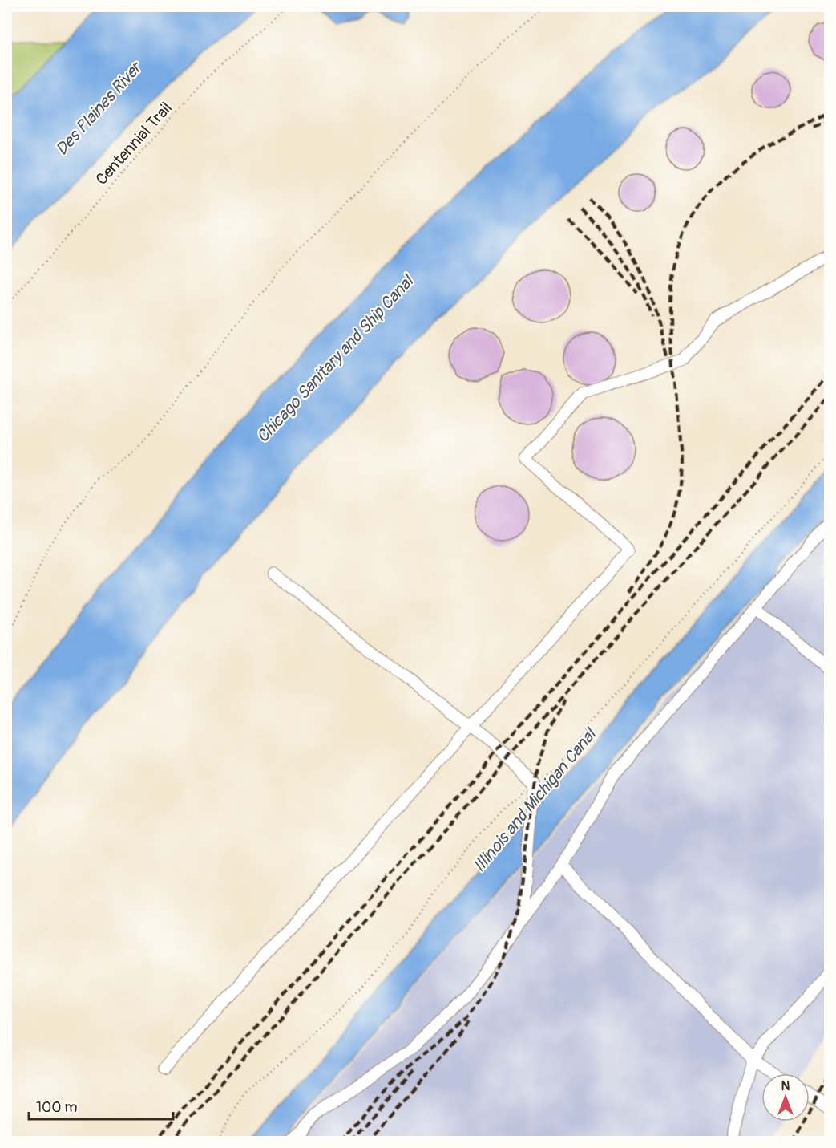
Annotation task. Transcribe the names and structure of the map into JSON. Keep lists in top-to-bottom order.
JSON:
{
  "streets": {
    "path": ["Centennial Trail"]
  },
  "water": ["Des Plaines River", "Chicago Sanitary and Ship Canal", "Illinois and Michigan Canal"],
  "scale_bar": "100 m",
  "north": "top"
}
